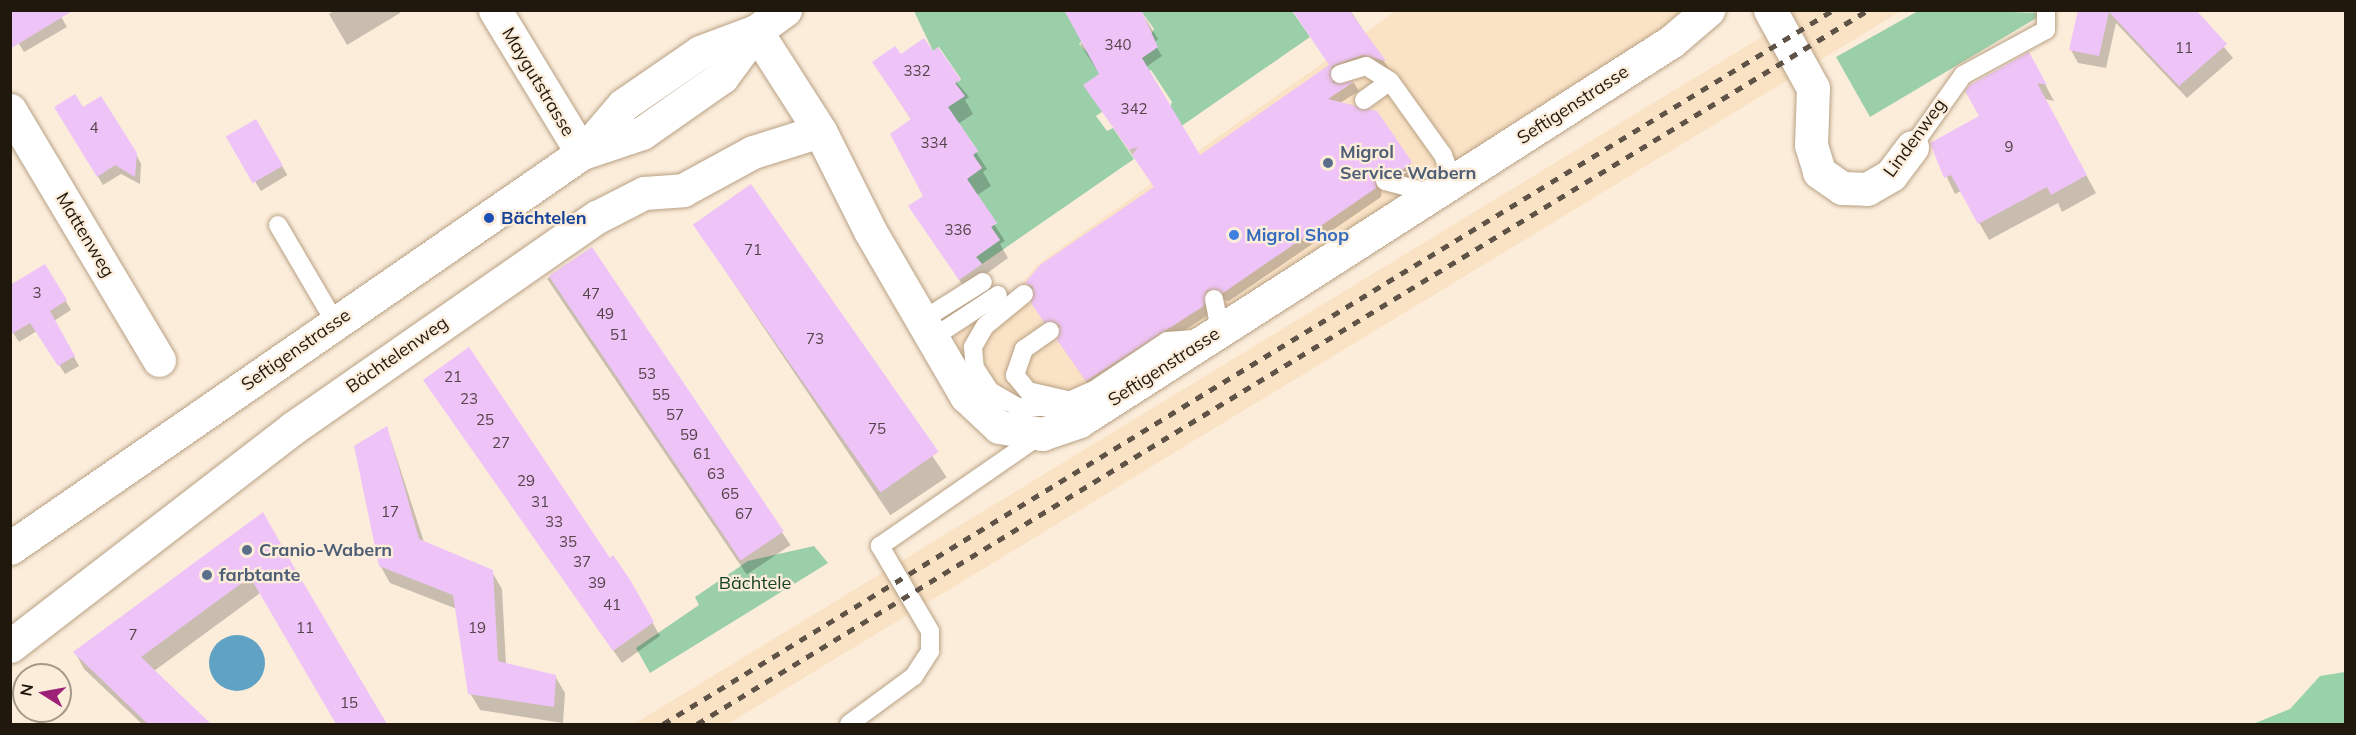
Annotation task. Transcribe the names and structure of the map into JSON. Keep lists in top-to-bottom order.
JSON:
{
  "streets": {
    "street": [
      "Maygutstrasse",
      "Seftigenstrasse",
      "Lindenweg",
      "Mattenweg",
      "Bächtelenweg"
    ]
  },
  "crossings": [
    ["Maygutstrasse", "Seftigenstrasse"],
    ["Seftigenstrasse", "Bächtelenweg"]
  ],
  "parks": ["Bächtele"],
  "places": [
    "Migrol Service Wabern",
    "Bächtelen",
    "Migrol Shop",
    "Cranio-Wabern",
    "farbtante"
  ],
  "house_numbers": [
    "340",
    "11",
    "332",
    "342",
    "4",
    "334",
    "9",
    "336",
    "71",
    "3",
    "47",
    "49",
    "51",
    "73",
    "53",
    "21",
    "55",
    "23",
    "57",
    "25",
    "75",
    "59",
    "27",
    "61",
    "63",
    "29",
    "65",
    "31",
    "17",
    "67",
    "33",
    "35",
    "37",
    "39",
    "41",
    "11",
    "19",
    "7",
    "15"
  ],
  "north": "left"
}
